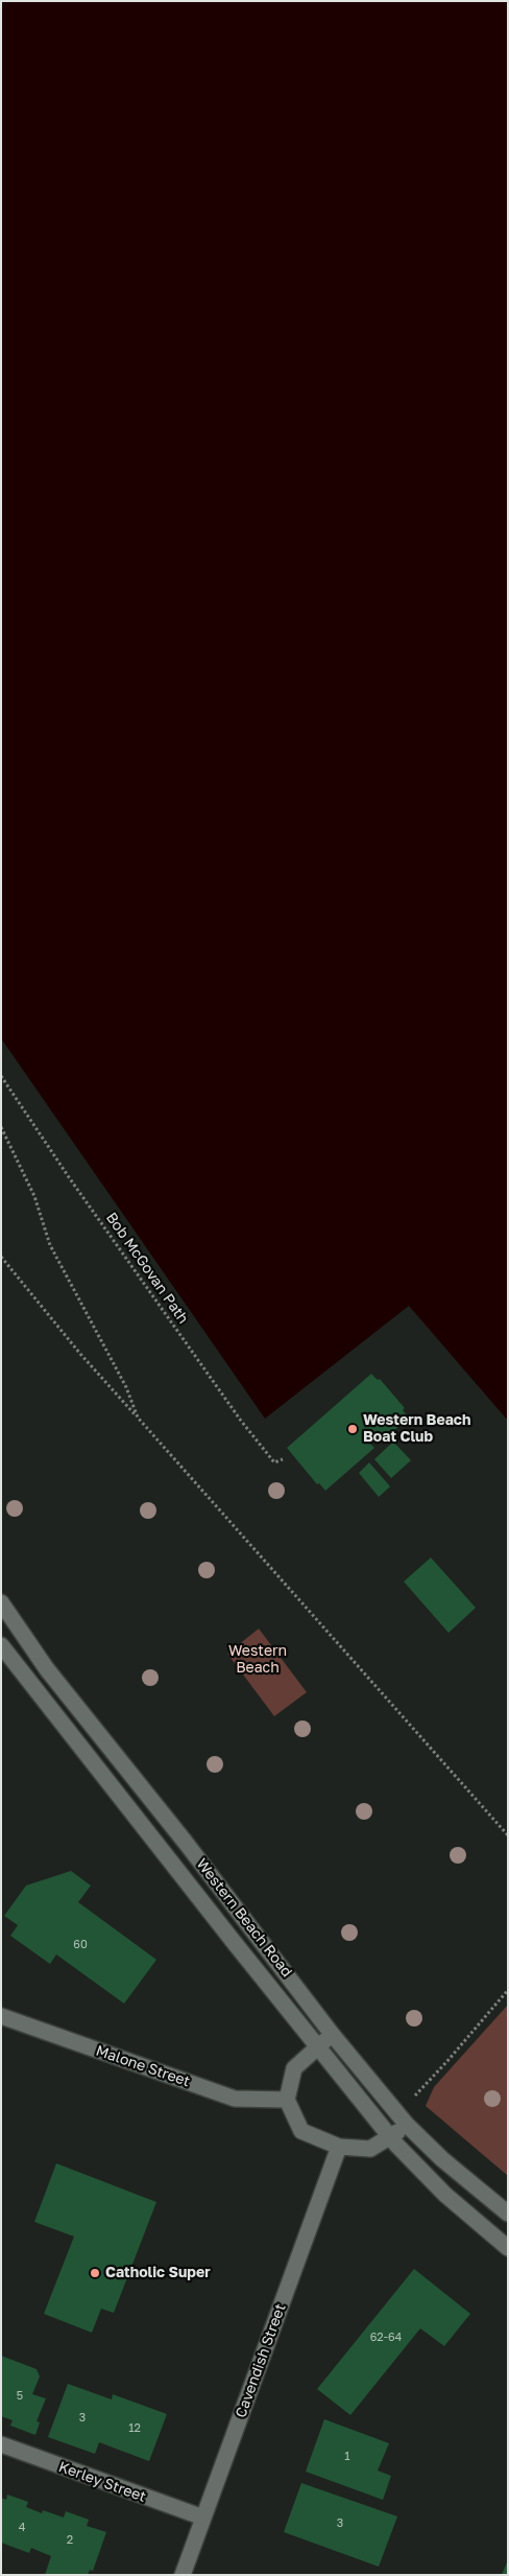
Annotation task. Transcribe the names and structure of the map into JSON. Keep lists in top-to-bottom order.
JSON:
{
  "streets": {
    "street": [
      "Western Beach Road",
      "Malone Street",
      "Cavendish Street",
      "Kerley Street"
    ],
    "path": ["Bob McGovan Path"]
  },
  "crossings": [
    ["Cavendish Street", "Kerley Street"]
  ],
  "parks": ["Western Beach"],
  "places": ["Western Beach Boat Club", "Catholic Super"],
  "house_numbers": [
    "60",
    "62-64",
    "5",
    "3",
    "12",
    "1",
    "3",
    "4",
    "2"
  ]
}
